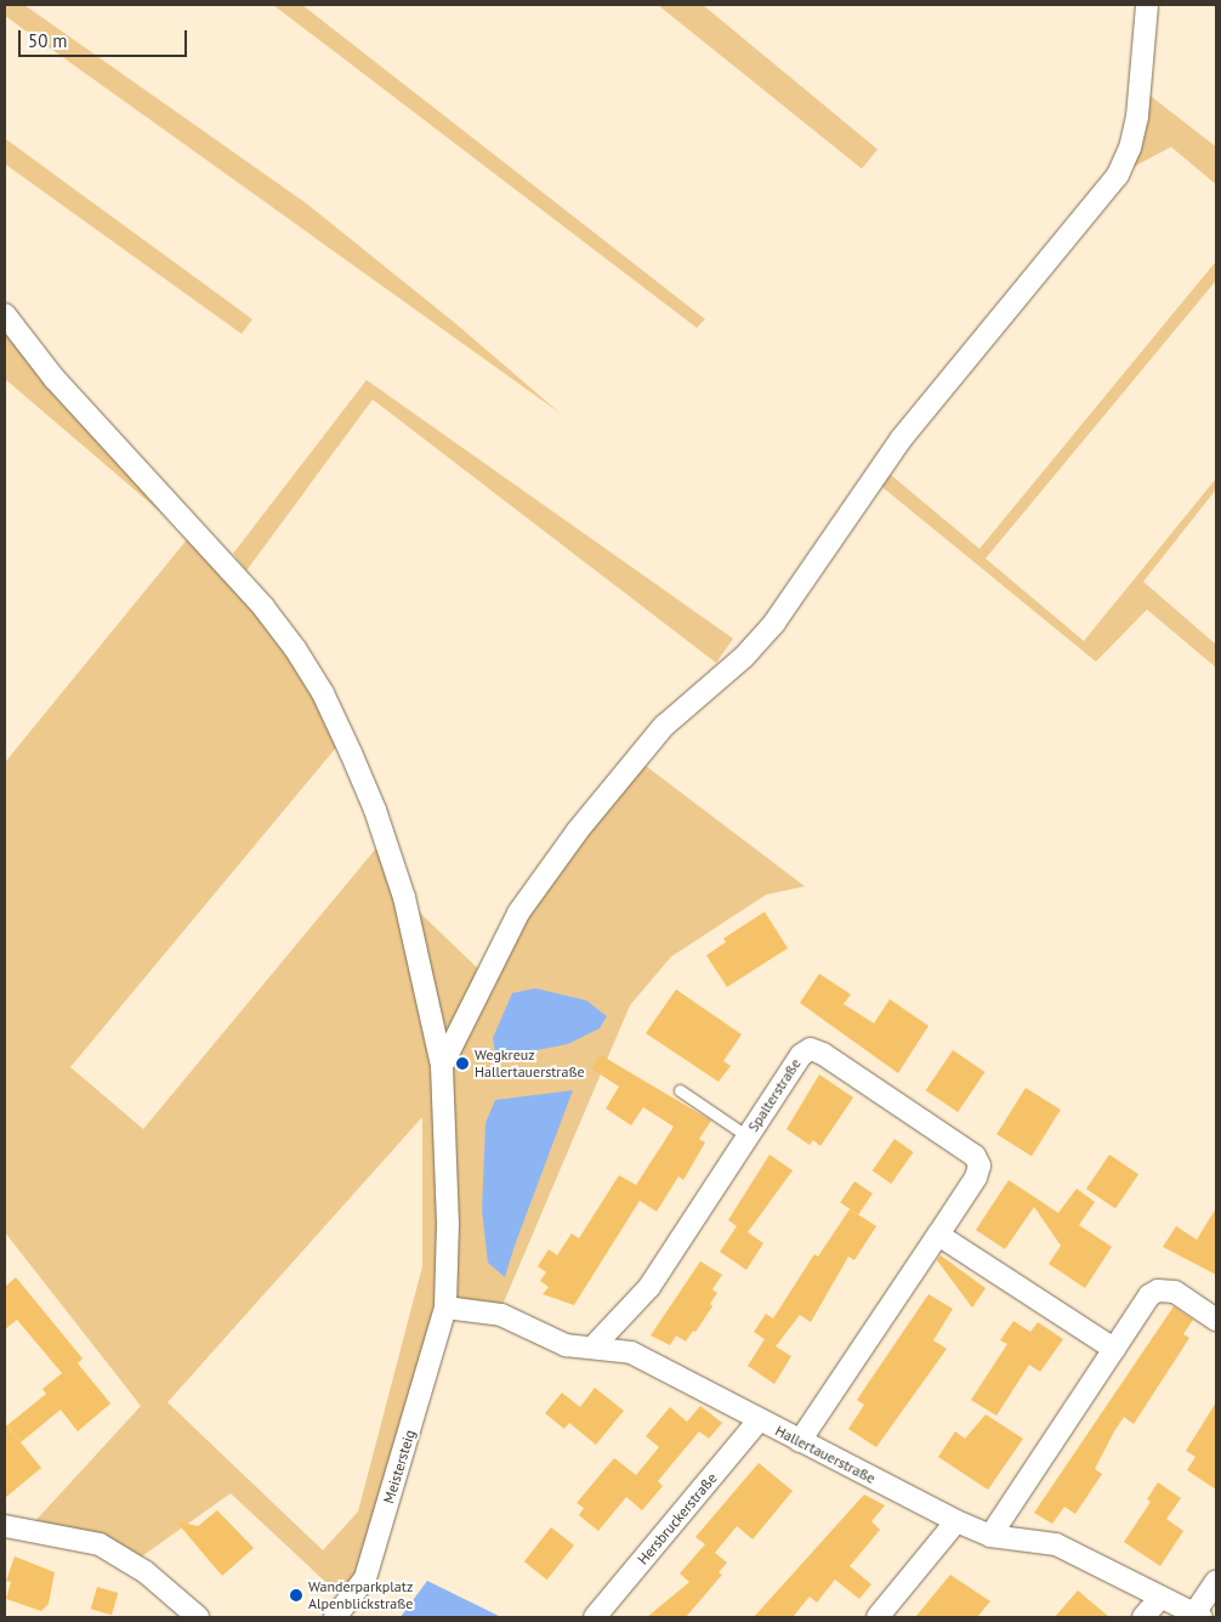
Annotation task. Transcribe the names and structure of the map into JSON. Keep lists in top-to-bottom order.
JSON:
{
  "streets": {
    "street": [
      "Spalterstraße",
      "Hallertauerstraße",
      "Meistersteig",
      "Hersbruckerstraße"
    ]
  },
  "crossings": [
    ["Spalterstraße", "Hallertauerstraße"],
    ["Hallertauerstraße", "Meistersteig"],
    ["Hallertauerstraße", "Hersbruckerstraße"]
  ],
  "places": ["Wegkreuz Hallertauerstraße", "Wanderparkplatz Alpenblickstraße"],
  "scale_bar": "50 m"
}
